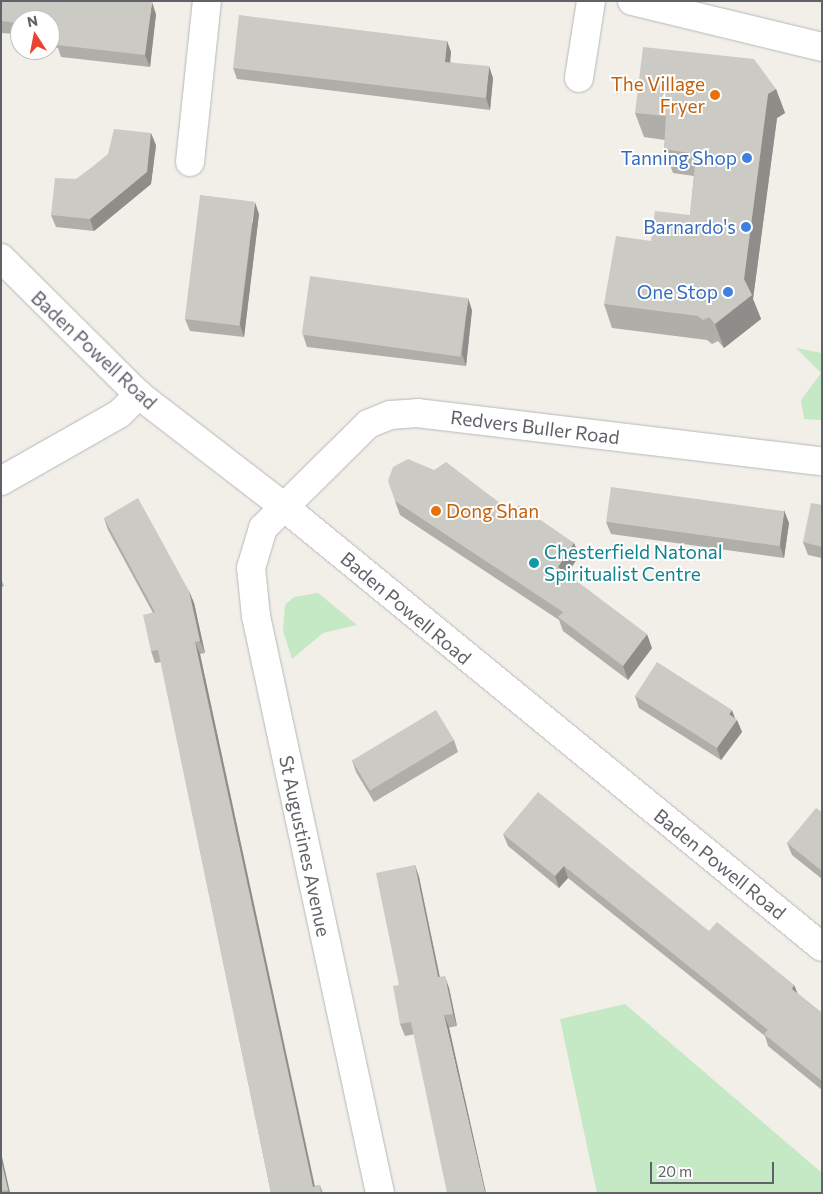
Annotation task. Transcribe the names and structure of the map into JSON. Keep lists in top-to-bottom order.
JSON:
{
  "streets": {
    "street": ["Baden Powell Road", "Redvers Buller Road", "St Augustines Avenue"]
  },
  "crossings": [
    ["Baden Powell Road", "Redvers Buller Road"],
    ["Baden Powell Road", "St Augustines Avenue"],
    ["Redvers Buller Road", "St Augustines Avenue"]
  ],
  "places": [
    "The Village Fryer",
    "Tanning Shop",
    "Barnardo's",
    "One Stop",
    "Dong Shan",
    "Chesterfield Natonal Spiritualist Centre"
  ],
  "scale_bar": "20 m",
  "north": "top"
}
